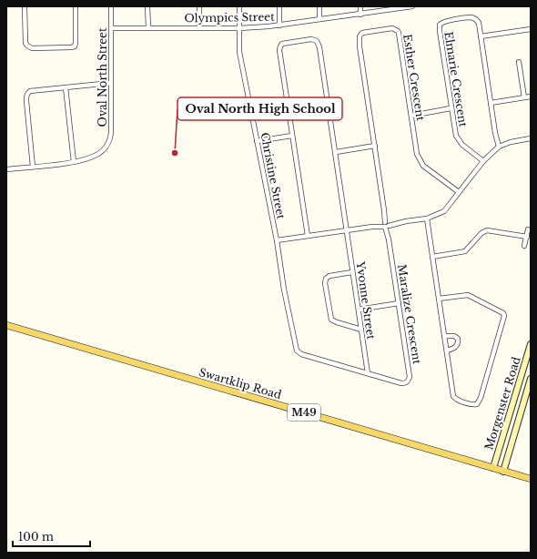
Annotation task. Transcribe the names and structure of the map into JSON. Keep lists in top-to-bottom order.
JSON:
{
  "streets": {
    "main road": ["Swartklip Road", "Morgenster Road", "M49"],
    "street": [
      "Olympics Street",
      "Oval North Street",
      "Esther Crescent",
      "Elmarie Crescent",
      "Christine Street",
      "Yvonne Street",
      "Maralize Crescent"
    ]
  },
  "crossings": [
    ["Olympics Street", "Oval North Street"],
    ["Olympics Street", "Christine Street"],
    ["Esther Crescent", "Maralize Crescent"],
    ["Christine Street", "Maralize Crescent"],
    ["Yvonne Street", "Maralize Crescent"],
    ["Swartklip Road", "Morgenster Road"]
  ],
  "places": ["Oval North High School"],
  "scale_bar": "100 m"
}
